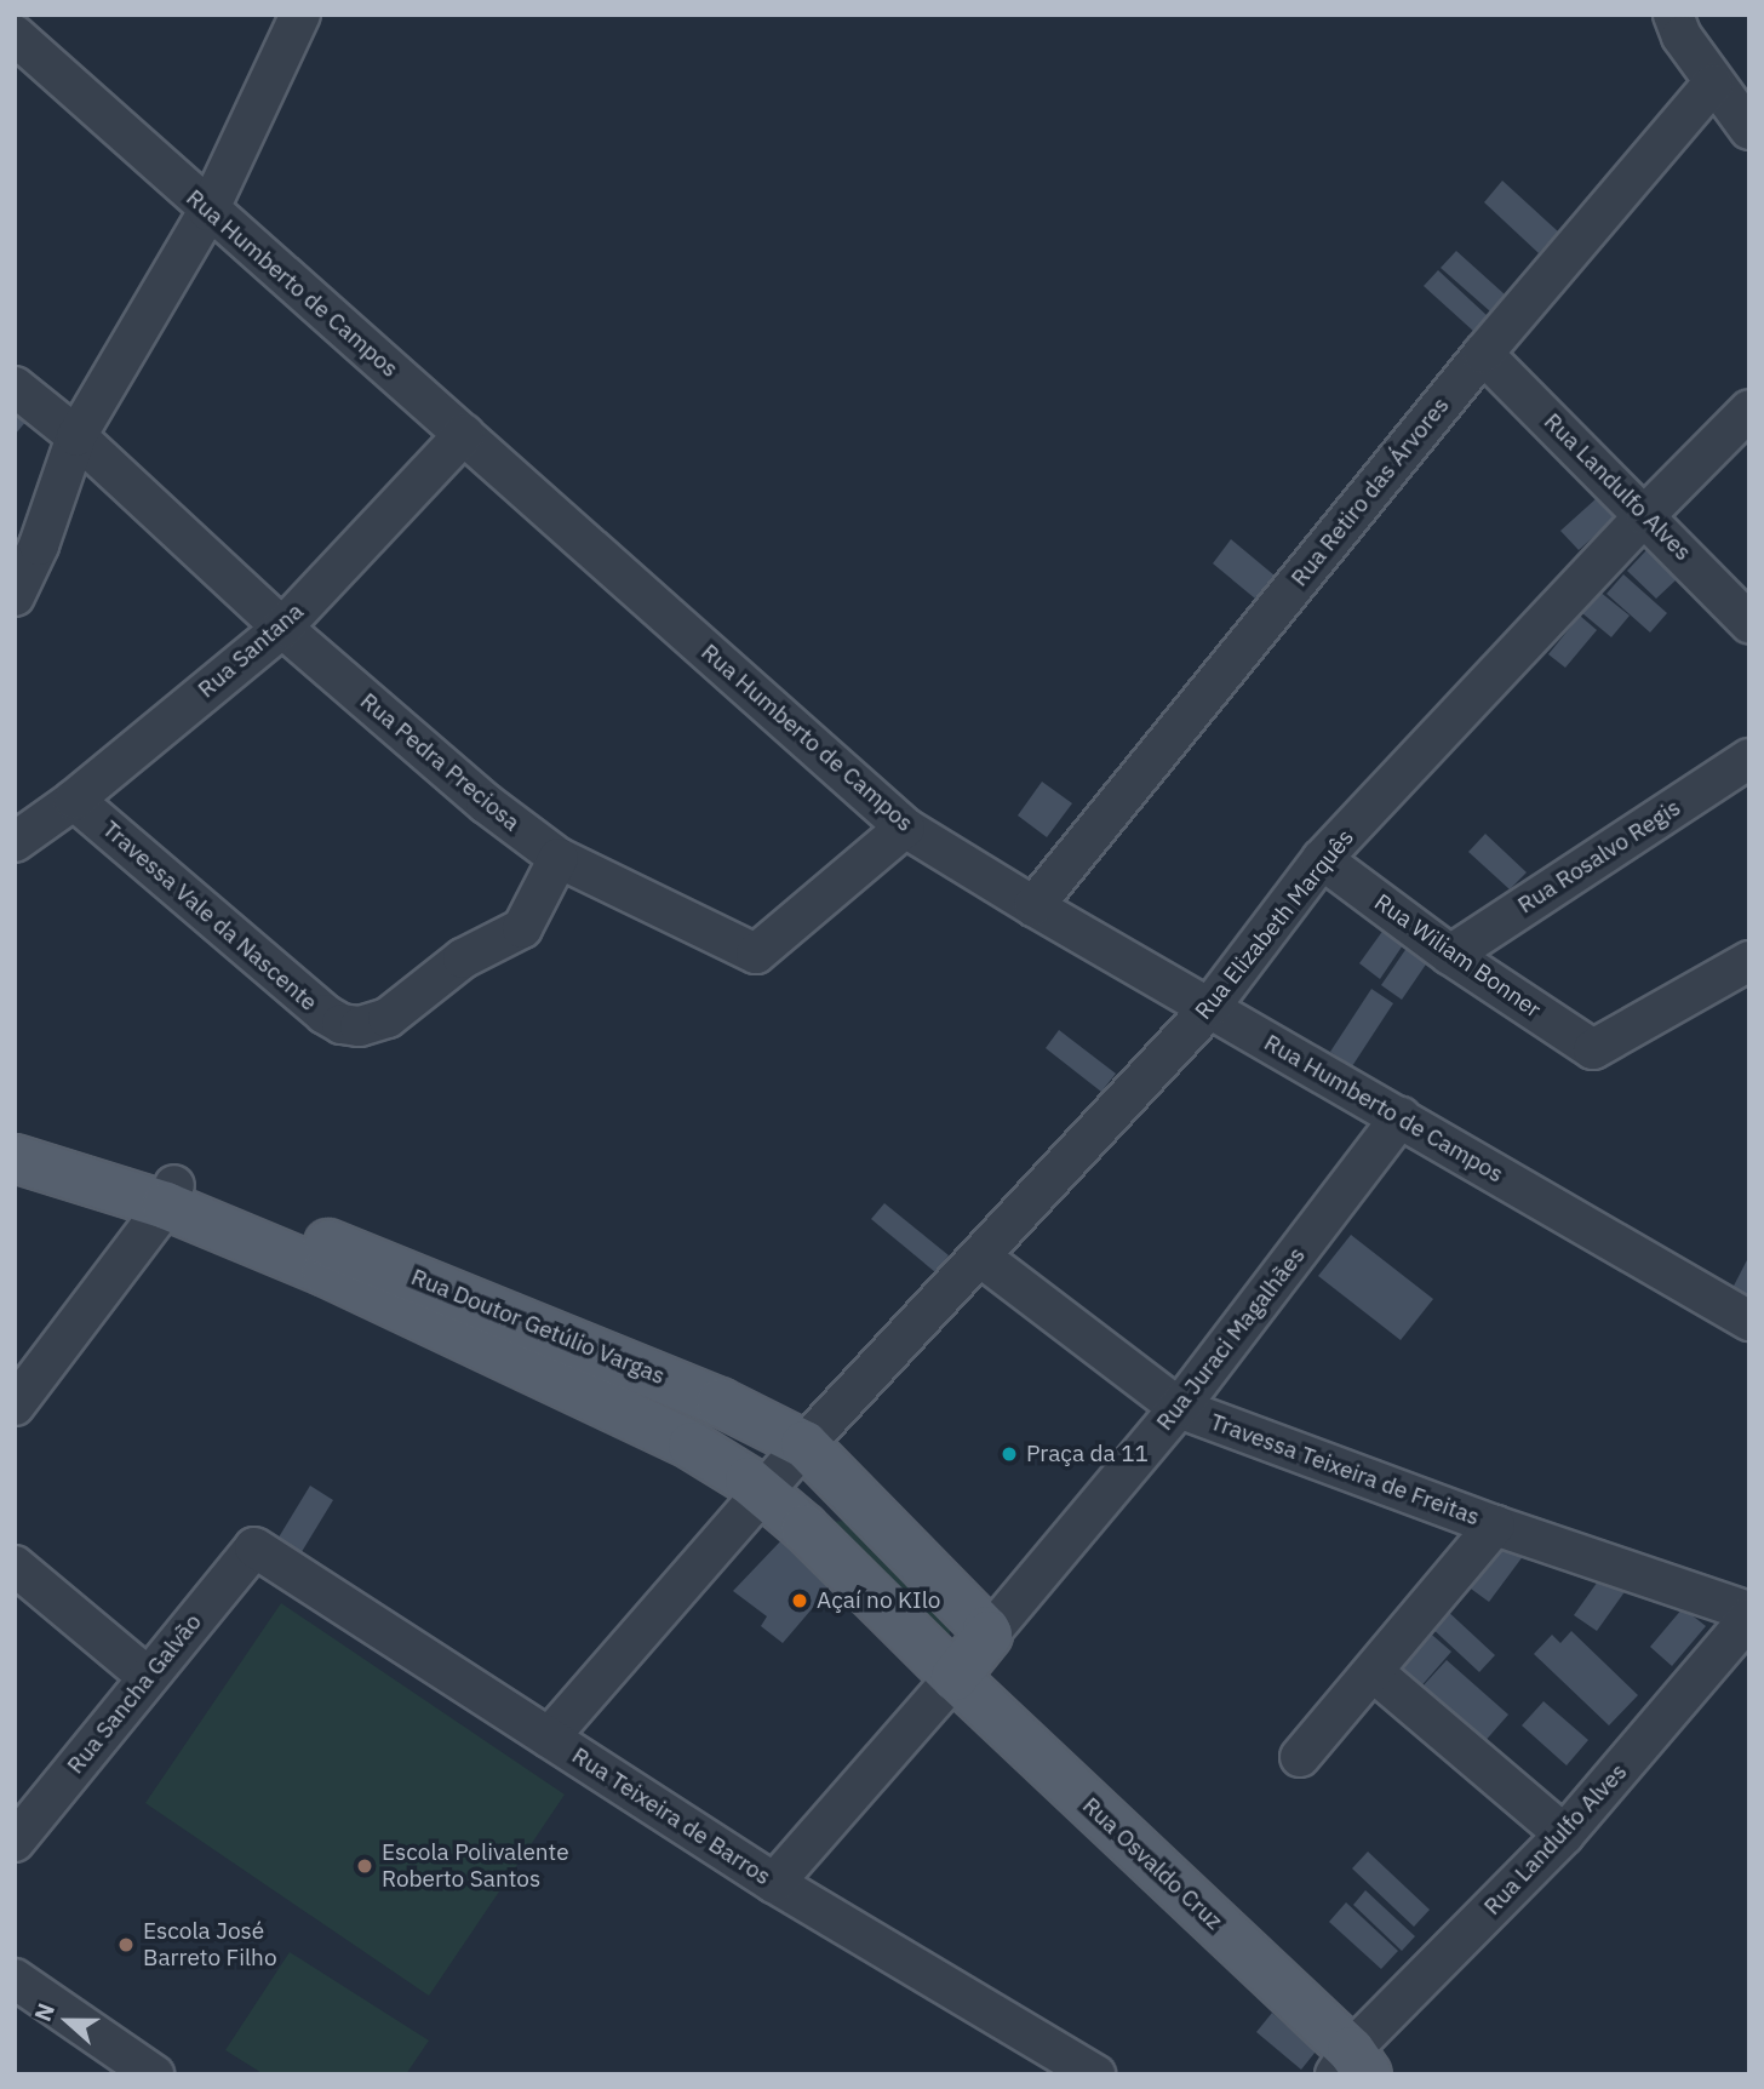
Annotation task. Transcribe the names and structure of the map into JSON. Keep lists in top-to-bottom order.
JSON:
{
  "streets": {
    "main road": ["Rua Doutor Getúlio Vargas", "Rua Osvaldo Cruz"],
    "street": [
      "Rua Humberto de Campos",
      "Rua Landulfo Alves",
      "Rua Retiro das Árvores",
      "Rua Santana",
      "Rua Pedra Preciosa",
      "Rua Rosalvo Regis",
      "Travessa Vale da Nascente",
      "Rua Elizabeth Marquês",
      "Rua Wiliam Bonner",
      "Rua Juraci Magalhães",
      "Travessa Teixeira de Freitas",
      "Rua Sancha Galvão",
      "Rua Teixeira de Barros"
    ]
  },
  "crossings": [
    ["Rua Humberto de Campos", "Rua Retiro das Árvores"],
    ["Rua Humberto de Campos", "Rua Santana"],
    ["Rua Humberto de Campos", "Rua Pedra Preciosa"],
    ["Rua Humberto de Campos", "Rua Elizabeth Marquês"],
    ["Rua Humberto de Campos", "Rua Juraci Magalhães"],
    ["Rua Landulfo Alves", "Rua Retiro das Árvores"],
    ["Rua Landulfo Alves", "Rua Elizabeth Marquês"],
    ["Rua Landulfo Alves", "Travessa Teixeira de Freitas"],
    ["Rua Landulfo Alves", "Rua Osvaldo Cruz"],
    ["Rua Santana", "Rua Pedra Preciosa"],
    ["Rua Santana", "Travessa Vale da Nascente"],
    ["Rua Pedra Preciosa", "Travessa Vale da Nascente"],
    ["Rua Rosalvo Regis", "Rua Wiliam Bonner"],
    ["Rua Elizabeth Marquês", "Rua Wiliam Bonner"],
    ["Rua Elizabeth Marquês", "Rua Doutor Getúlio Vargas"],
    ["Rua Elizabeth Marquês", "Travessa Teixeira de Freitas"],
    ["Rua Elizabeth Marquês", "Rua Teixeira de Barros"],
    ["Rua Doutor Getúlio Vargas", "Rua Juraci Magalhães"],
    ["Rua Doutor Getúlio Vargas", "Rua Osvaldo Cruz"],
    ["Rua Juraci Magalhães", "Travessa Teixeira de Freitas"],
    ["Rua Sancha Galvão", "Rua Teixeira de Barros"]
  ],
  "places": [
    "Praça da 11",
    "Açaí no KIlo",
    "Escola Polivalente Roberto Santos",
    "Escola José Barreto Filho"
  ],
  "north": "left"
}
